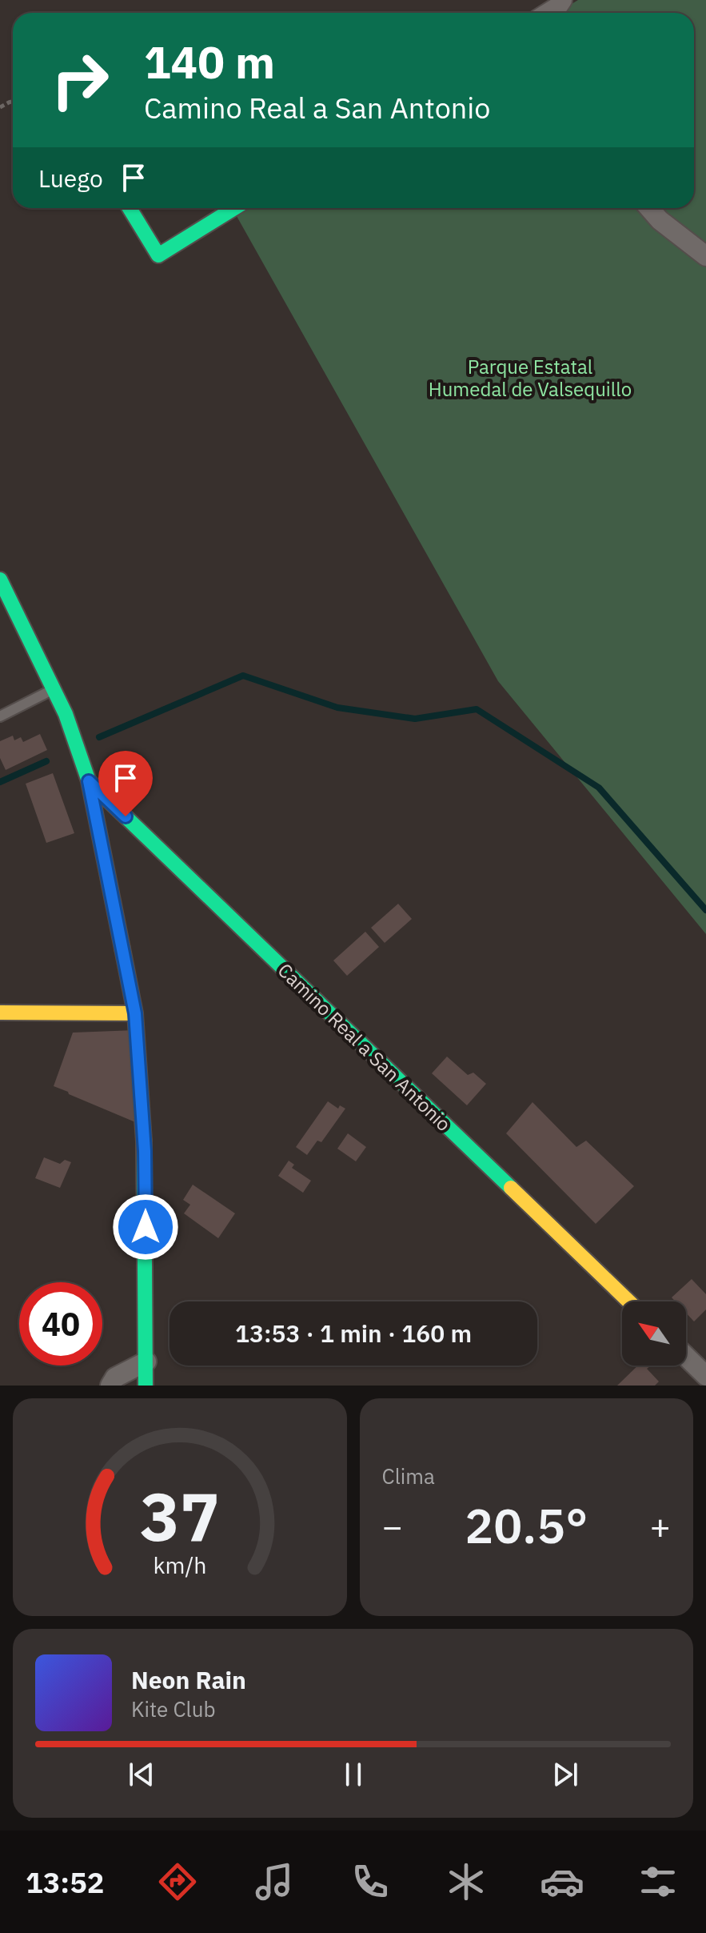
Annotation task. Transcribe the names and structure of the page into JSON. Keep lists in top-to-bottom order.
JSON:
{
  "streets": {
    "street": ["Camino Real a San Antonio"]
  },
  "parks": ["Parque Estatal Humedal de Valsequillo"],
  "north": "top left",
  "page": {
    "turn": ["140 m", "Camino Real a San Antonio"],
    "then": "Luego",
    "limit": "40",
    "trip": "13:53 · 1 min · 160 m",
    "tile": "Clima",
    "heat": ["−", "20.5°", "+"],
    "song": ["Neon Rain", "Kite Club"],
    "tabs": "13:52",
    "gauge": ["37", "km/h"]
  }
}
